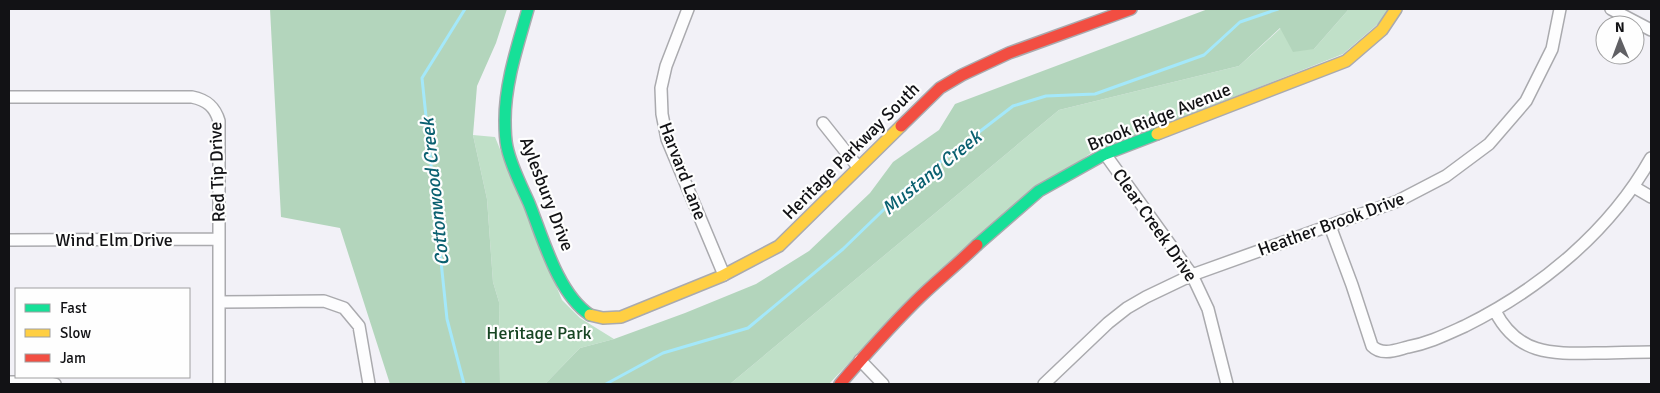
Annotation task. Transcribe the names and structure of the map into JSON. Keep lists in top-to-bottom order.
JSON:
{
  "streets": {
    "street": [
      "Brook Ridge Avenue",
      "Heritage Parkway South",
      "Harvard Lane",
      "Red Tip Drive",
      "Aylesbury Drive",
      "Heather Brook Drive",
      "Clear Creek Drive",
      "Wind Elm Drive"
    ]
  },
  "crossings": [
    ["Brook Ridge Avenue", "Clear Creek Drive"],
    ["Heritage Parkway South", "Harvard Lane"],
    ["Heritage Parkway South", "Aylesbury Drive"],
    ["Red Tip Drive", "Wind Elm Drive"],
    ["Heather Brook Drive", "Clear Creek Drive"]
  ],
  "water": ["Mustang Creek", "Cottonwood Creek"],
  "parks": ["Heritage Park"],
  "legend": ["Fast", "Slow", "Jam"],
  "north": "top"
}
